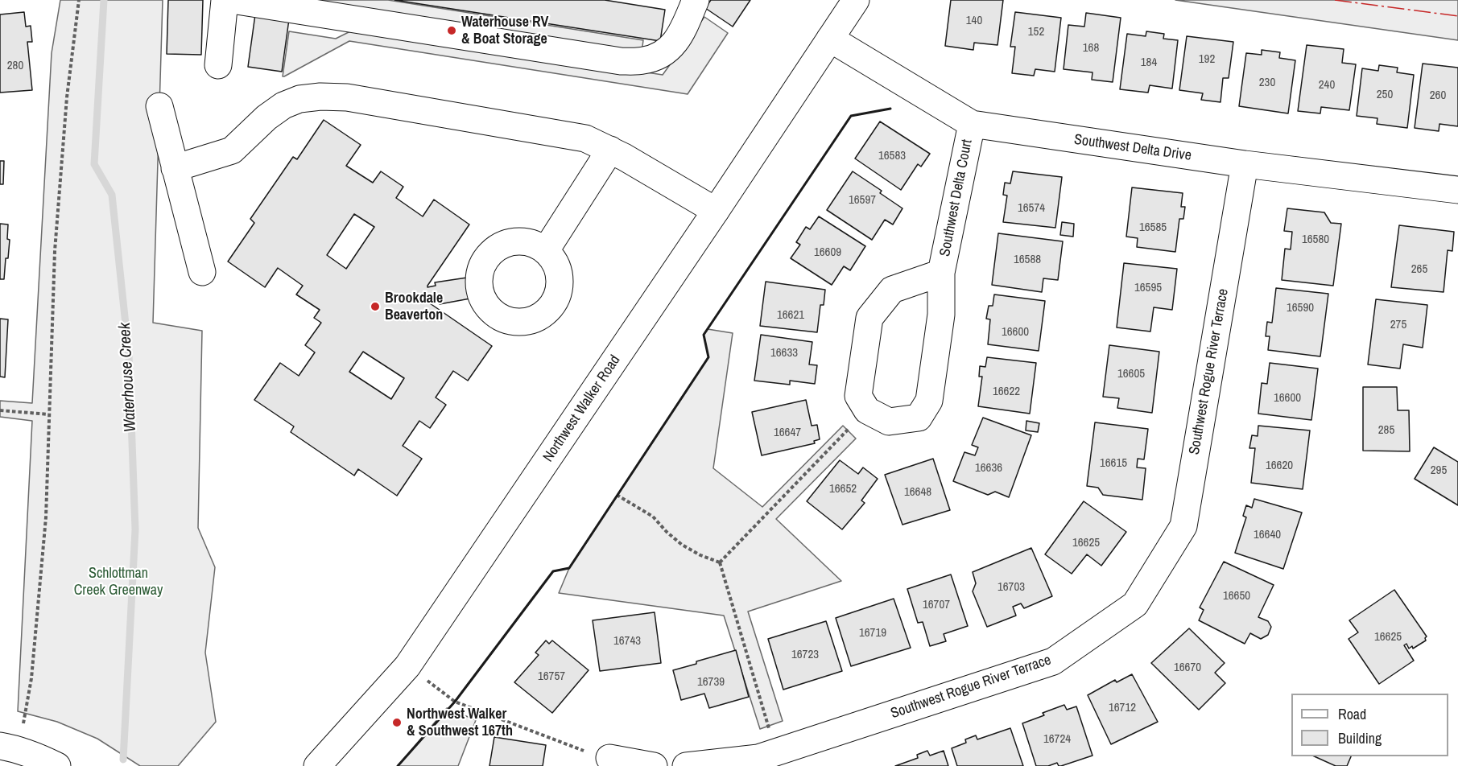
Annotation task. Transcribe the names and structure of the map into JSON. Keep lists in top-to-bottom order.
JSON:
{
  "streets": {
    "street": [
      "Southwest Delta Drive",
      "Southwest Delta Court",
      "Southwest Rogue River Terrace",
      "Northwest Walker Road"
    ]
  },
  "crossings": [
    ["Southwest Delta Drive", "Southwest Delta Court"],
    ["Southwest Delta Drive", "Southwest Rogue River Terrace"],
    ["Southwest Delta Drive", "Northwest Walker Road"]
  ],
  "water": ["Waterhouse Creek"],
  "parks": ["Schlottman Creek Greenway"],
  "places": ["Waterhouse RV & Boat Storage", "Brookdale Beaverton", "Northwest Walker & Southwest 167th"],
  "house_numbers": [
    "140",
    "152",
    "168",
    "192",
    "184",
    "280",
    "230",
    "240",
    "250",
    "260",
    "16583",
    "16597",
    "16574",
    "16585",
    "16580",
    "16609",
    "16588",
    "265",
    "16595",
    "16590",
    "16621",
    "275",
    "16600",
    "16633",
    "16605",
    "16622",
    "16600",
    "285",
    "16647",
    "16615",
    "16620",
    "16636",
    "295",
    "16652",
    "16648",
    "16640",
    "16625",
    "16703",
    "16650",
    "16707",
    "16719",
    "16625",
    "16743",
    "16723",
    "16670",
    "16757",
    "16739",
    "16712",
    "16724"
  ],
  "legend": ["Road", "Building"]
}
